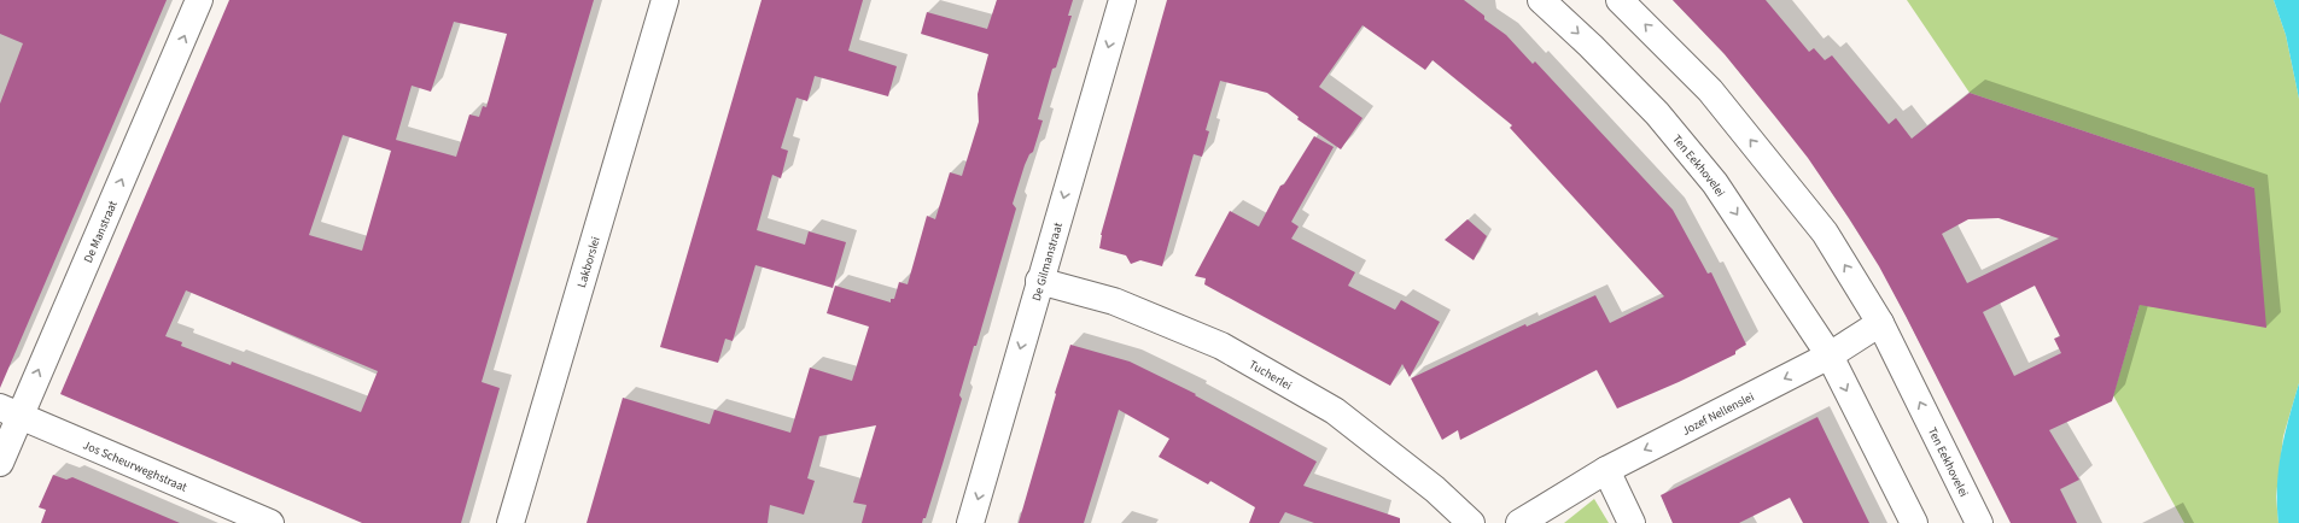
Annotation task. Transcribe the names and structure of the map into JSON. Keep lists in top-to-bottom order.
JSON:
{
  "streets": {
    "street": [
      "Ten Eekhovelei",
      "De Manstraat",
      "Lakborslei",
      "De Gilmanstraat",
      "Tucherlei",
      "Jozef Nellenslei",
      "Jos Scheurweghstraat"
    ]
  },
  "crossings": [
    ["Ten Eekhovelei", "Jozef Nellenslei"],
    ["De Manstraat", "Jos Scheurweghstraat"],
    ["De Gilmanstraat", "Tucherlei"]
  ],
  "one_way": ["De Manstraat", "De Gilmanstraat", "Jozef Nellenslei"]
}
